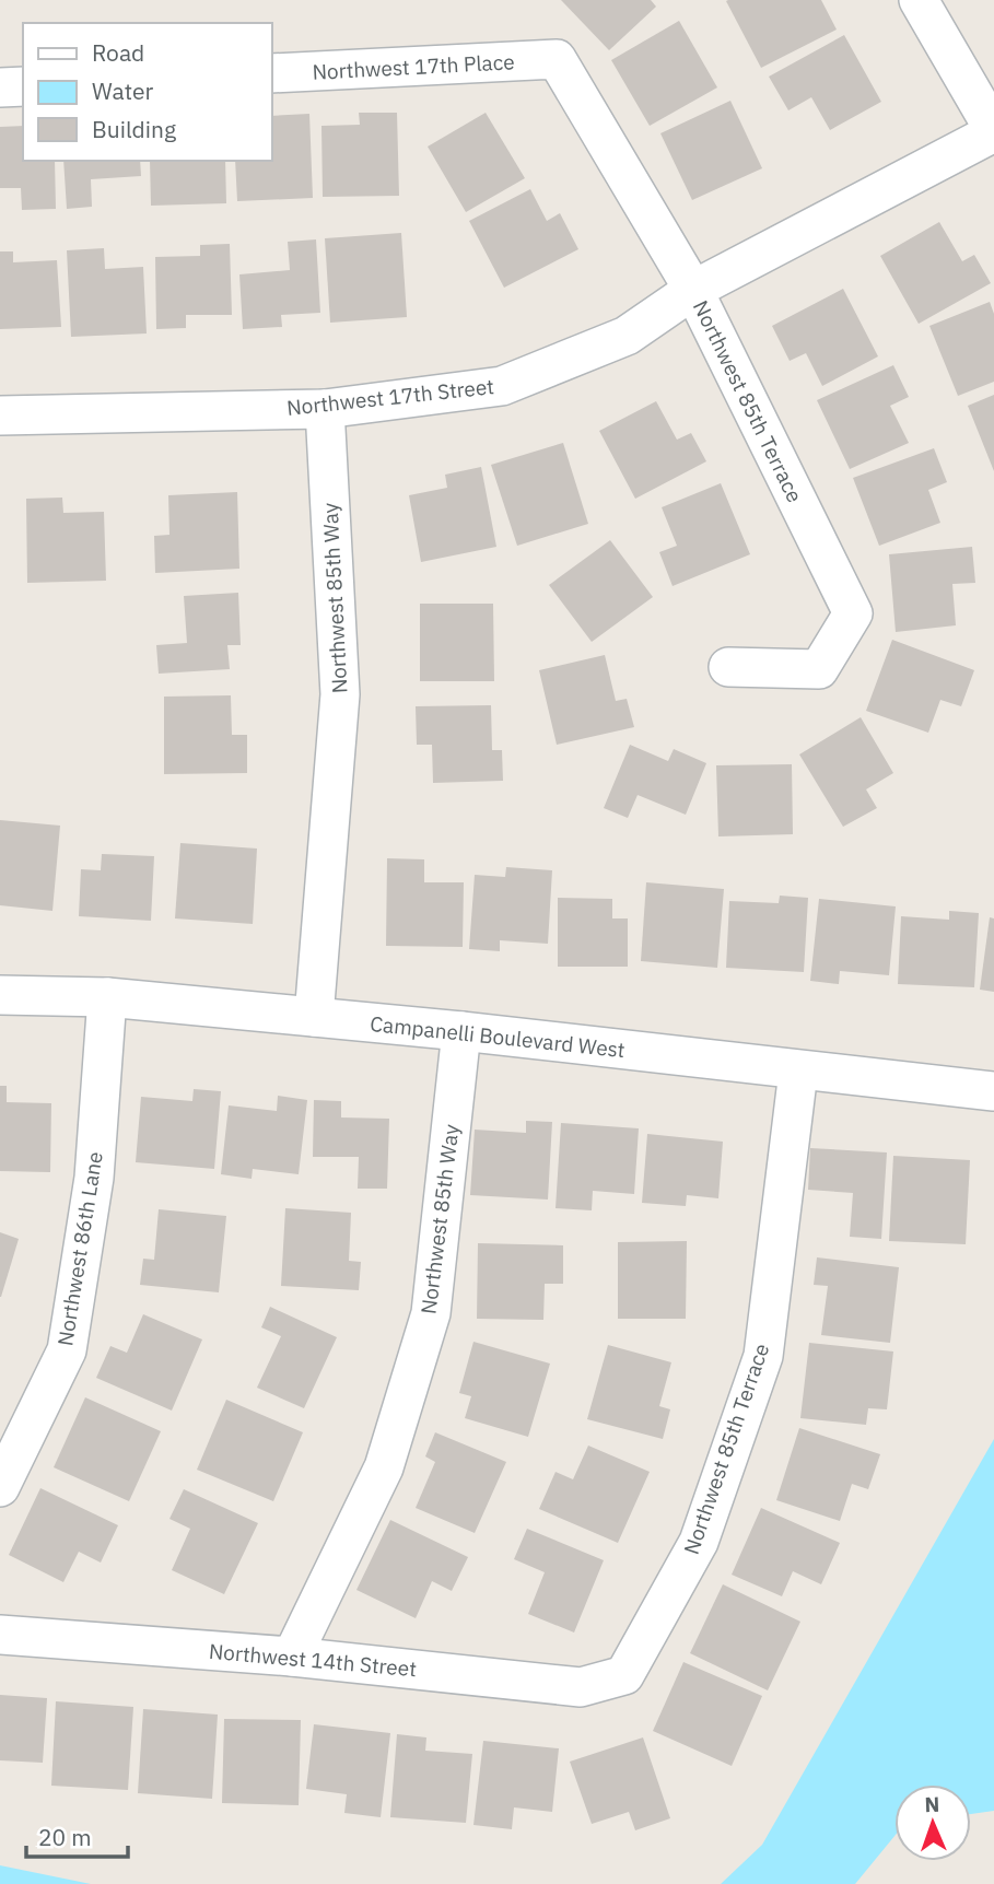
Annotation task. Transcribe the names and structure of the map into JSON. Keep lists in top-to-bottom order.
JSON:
{
  "streets": {
    "street": [
      "Northwest 17th Place",
      "Northwest 17th Street",
      "Northwest 85th Terrace",
      "Northwest 85th Way",
      "Campanelli Boulevard West",
      "Northwest 86th Lane",
      "Northwest 14th Street"
    ]
  },
  "crossings": [
    ["Northwest 17th Place", "Northwest 85th Terrace"],
    ["Northwest 17th Street", "Northwest 85th Terrace"],
    ["Northwest 17th Street", "Northwest 85th Way"],
    ["Northwest 85th Terrace", "Campanelli Boulevard West"],
    ["Northwest 85th Terrace", "Northwest 14th Street"],
    ["Northwest 85th Way", "Campanelli Boulevard West"],
    ["Northwest 85th Way", "Northwest 14th Street"],
    ["Campanelli Boulevard West", "Northwest 86th Lane"]
  ],
  "legend": ["Road", "Water", "Building"],
  "scale_bar": "20 m",
  "north": "top"
}
